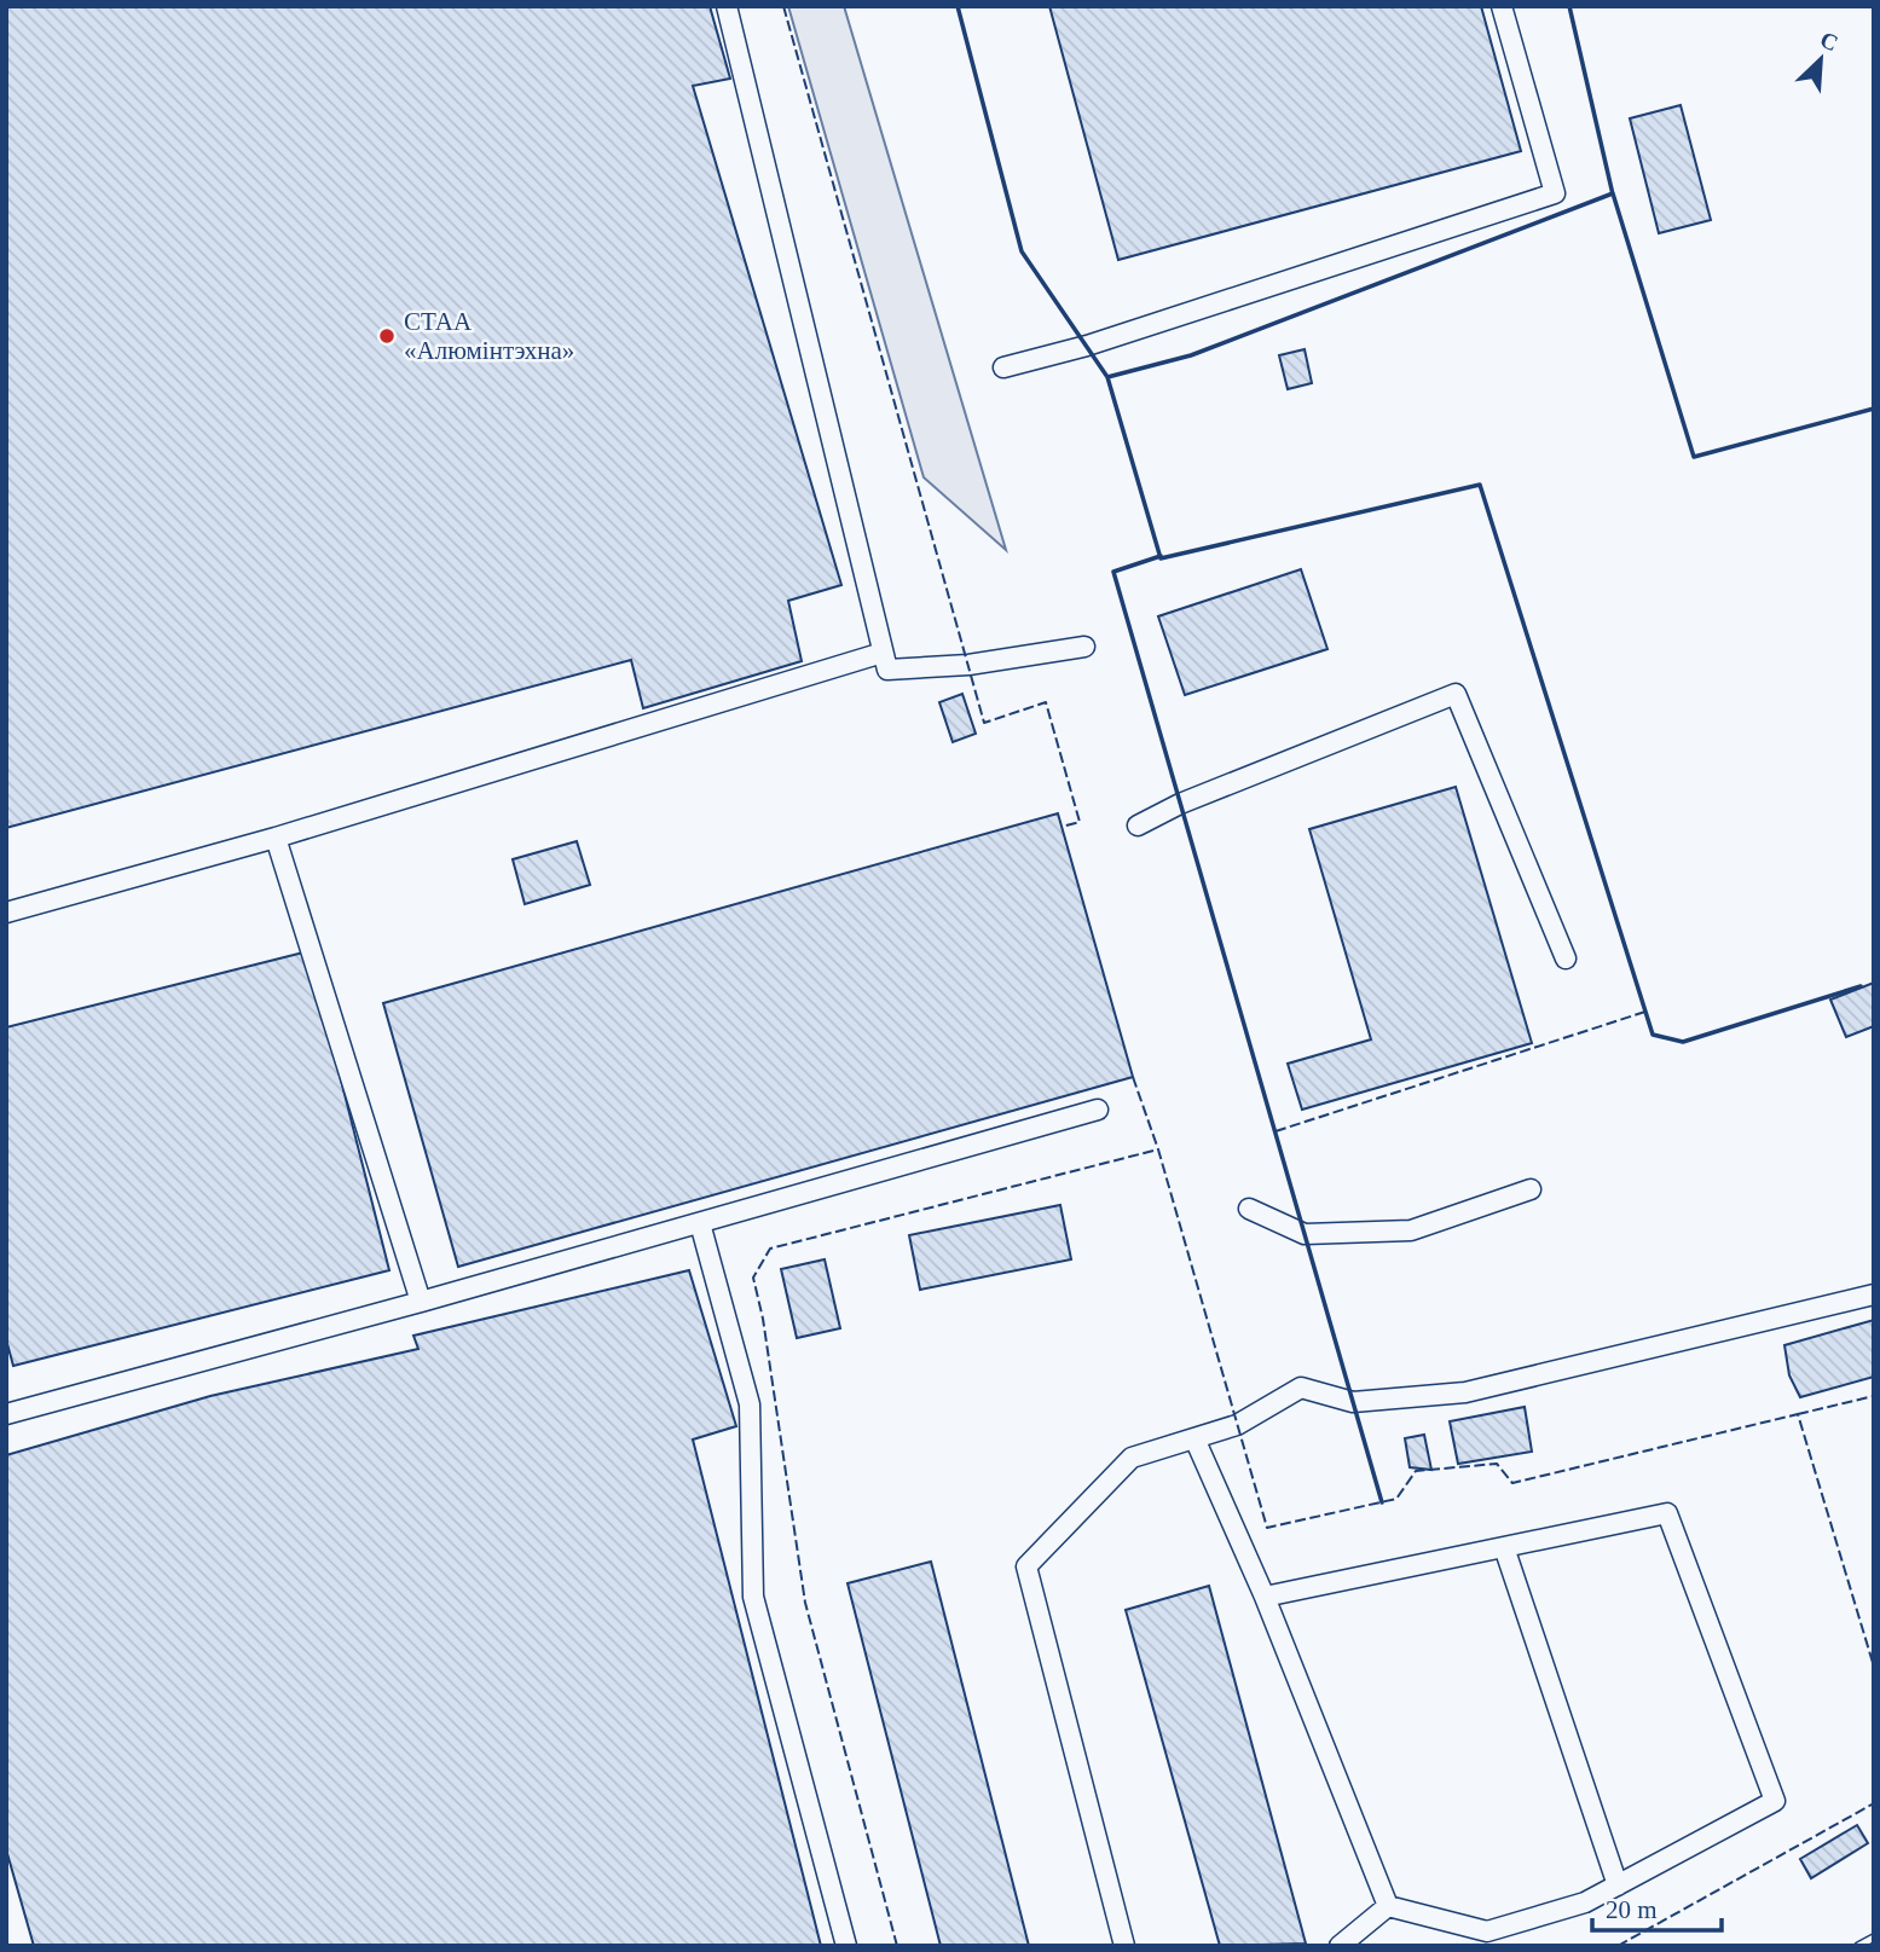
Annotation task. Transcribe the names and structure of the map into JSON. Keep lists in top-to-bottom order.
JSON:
{
  "places": ["СТАА «Алюмінтэхна»"],
  "scale_bar": "20 m",
  "north": "top right"
}
